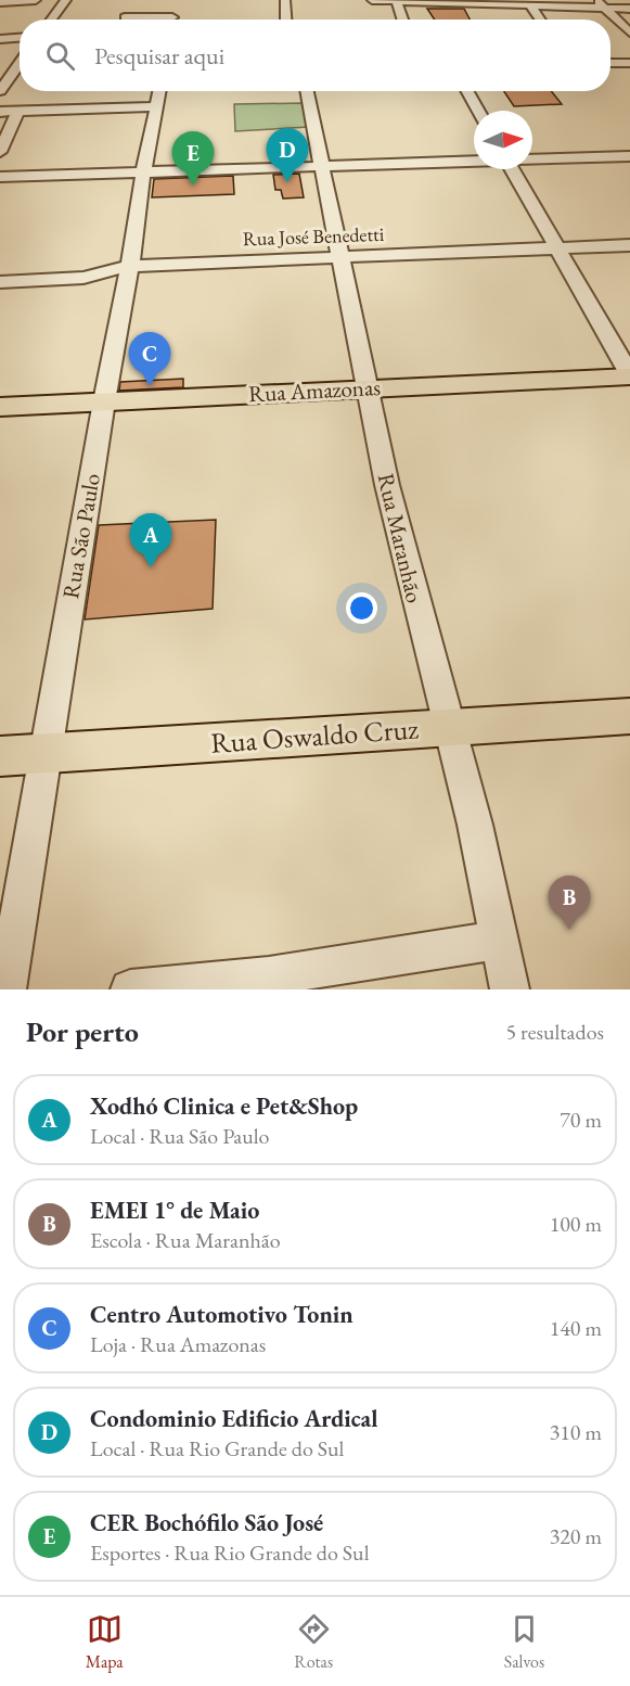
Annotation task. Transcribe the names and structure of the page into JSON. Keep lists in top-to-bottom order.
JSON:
{
  "streets": {
    "main road": ["Rua Amazonas", "Rua Oswaldo Cruz"],
    "street": ["Rua José Benedetti", "Rua São Paulo", "Rua Maranhão"]
  },
  "crossings": [
    ["Rua José Benedetti", "Rua São Paulo"],
    ["Rua José Benedetti", "Rua Maranhão"],
    ["Rua Amazonas", "Rua São Paulo"],
    ["Rua Amazonas", "Rua Maranhão"],
    ["Rua São Paulo", "Rua Oswaldo Cruz"],
    ["Rua Maranhão", "Rua Oswaldo Cruz"]
  ],
  "north": "right",
  "page": {
    "search": "Pesquisar aqui",
    "pins": [
      "D",
      "E",
      "C",
      "A",
      "B"
    ],
    "heading": ["Por perto", "5 resultados"],
    "list": [
      {
        "mark": "A",
        "name": "Xodhó Clinica e Pet&Shop",
        "note": "Local · Rua São Paulo",
        "value": "70 m"
      },
      {
        "mark": "B",
        "name": "EMEI 1° de Maio",
        "note": "Escola · Rua Maranhão",
        "value": "100 m"
      },
      {
        "mark": "C",
        "name": "Centro Automotivo Tonin",
        "note": "Loja · Rua Amazonas",
        "value": "140 m"
      },
      {
        "mark": "D",
        "name": "Condominio Edificio Ardical",
        "note": "Local · Rua Rio Grande do Sul",
        "value": "310 m"
      },
      {
        "mark": "E",
        "name": "CER Bochófilo São José",
        "note": "Esportes · Rua Rio Grande do Sul",
        "value": "320 m"
      }
    ],
    "nav": ["Mapa", "Rotas", "Salvos"]
  }
}
